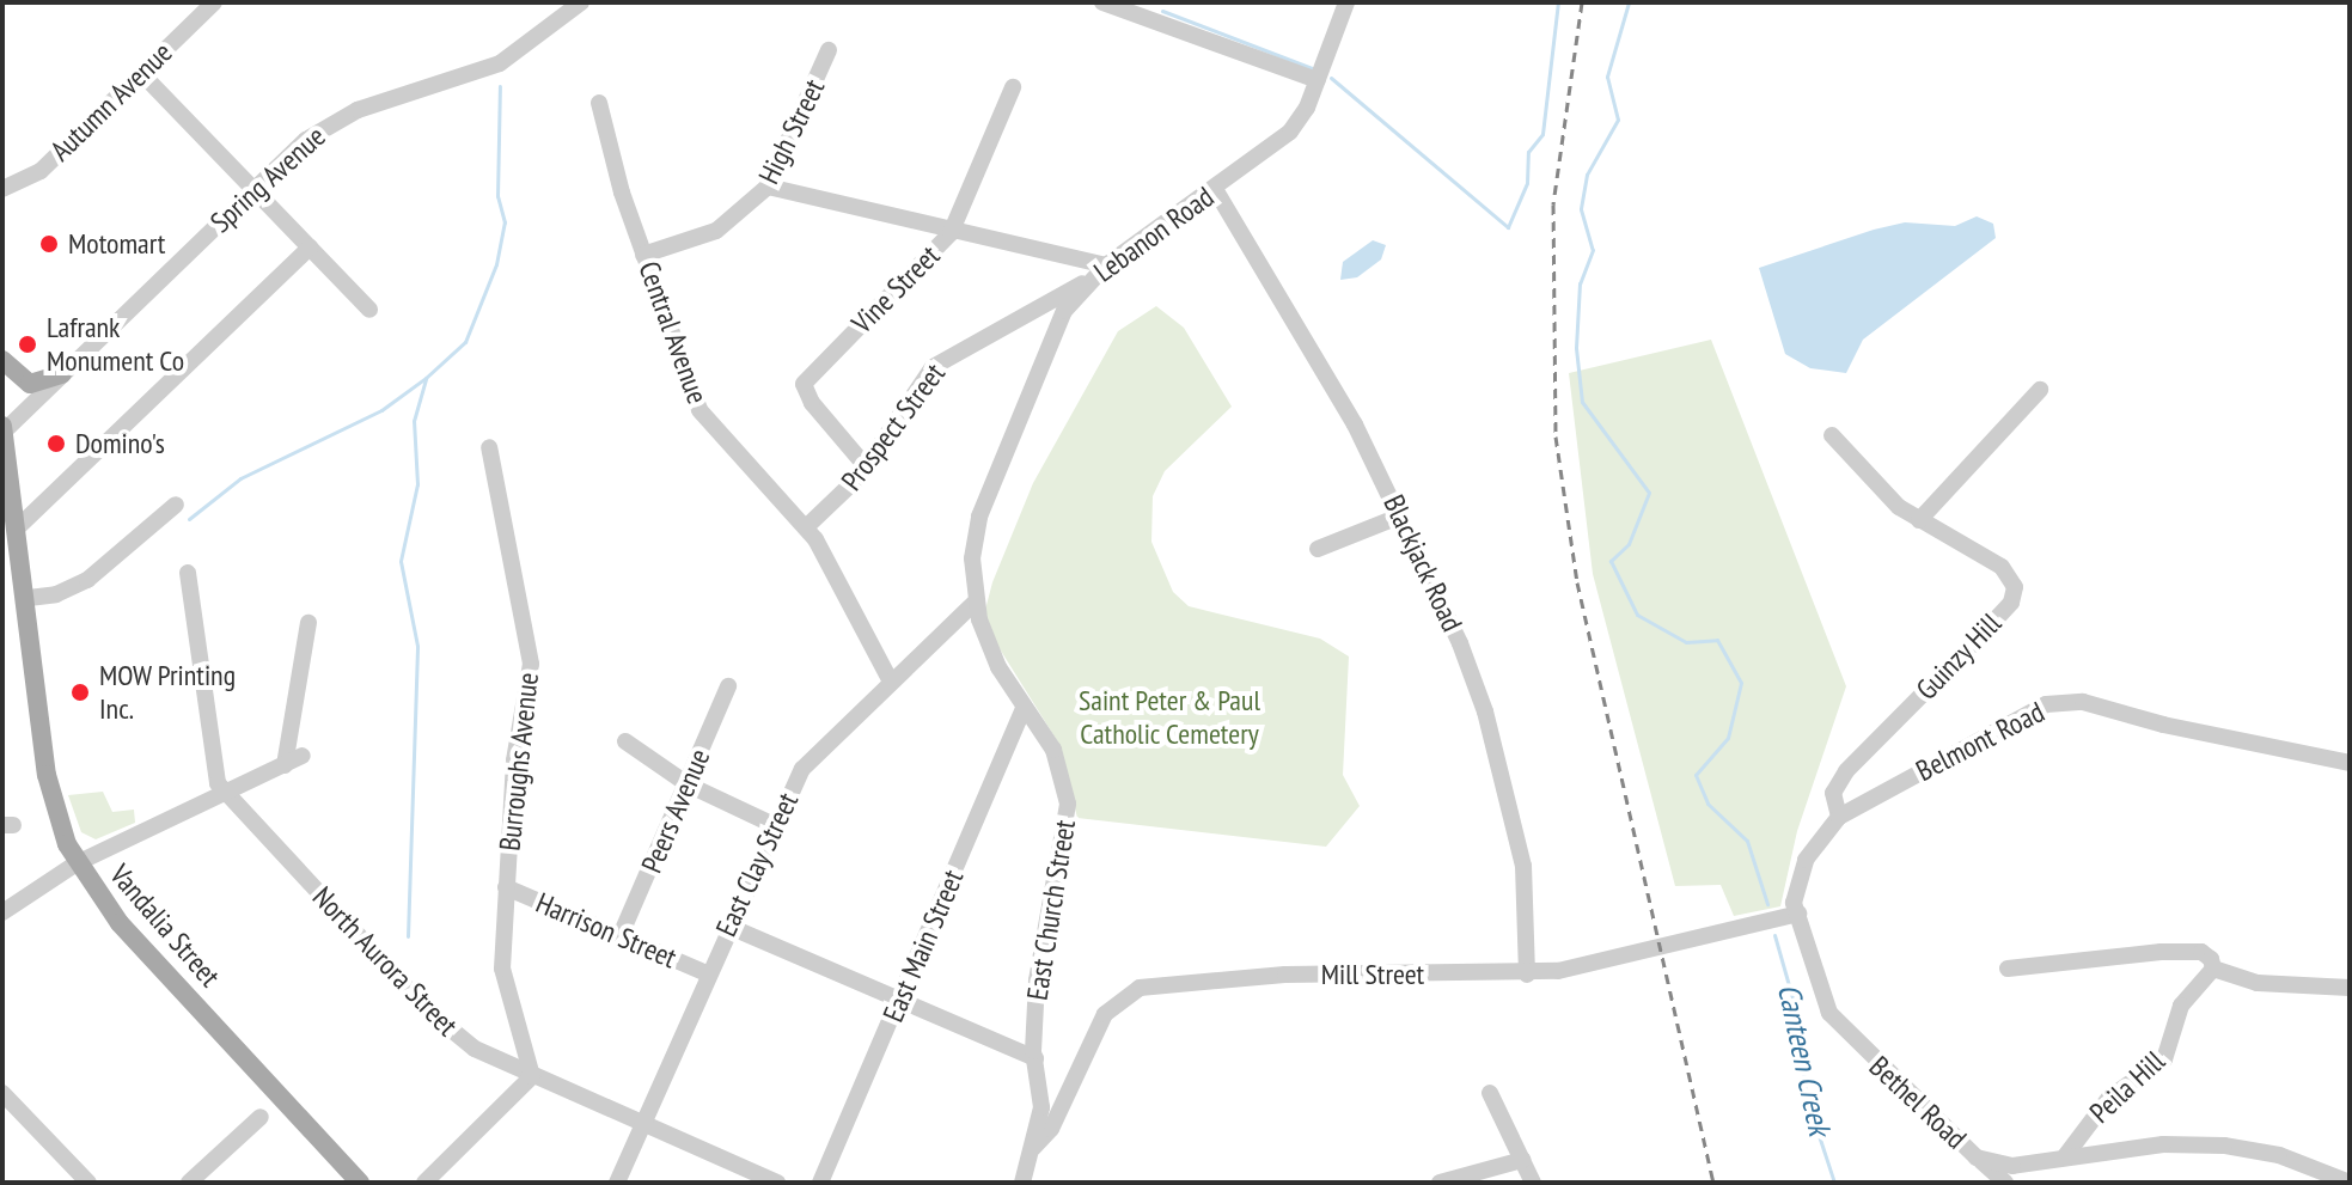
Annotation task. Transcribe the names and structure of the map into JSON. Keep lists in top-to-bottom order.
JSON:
{
  "streets": {
    "main road": ["Vandalia Street"],
    "street": [
      "Autumn Avenue",
      "High Street",
      "Spring Avenue",
      "Lebanon Road",
      "Vine Street",
      "Central Avenue",
      "Prospect Street",
      "Blackjack Road",
      "Guinzy Hill",
      "Belmont Road",
      "Burroughs Avenue",
      "Peers Avenue",
      "East Clay Street",
      "East Church Street",
      "Harrison Street",
      "East Main Street",
      "North Aurora Street",
      "Mill Street",
      "Peila Hill",
      "Bethel Road"
    ]
  },
  "crossings": [
    ["High Street", "Central Avenue"],
    ["Spring Avenue", "Vandalia Street"],
    ["Lebanon Road", "Prospect Street"],
    ["Lebanon Road", "Blackjack Road"],
    ["Lebanon Road", "East Clay Street"],
    ["Lebanon Road", "East Church Street"],
    ["Vine Street", "Prospect Street"],
    ["Central Avenue", "Prospect Street"],
    ["Central Avenue", "East Clay Street"],
    ["Blackjack Road", "Mill Street"],
    ["Guinzy Hill", "Belmont Road"],
    ["Belmont Road", "Mill Street"],
    ["Belmont Road", "Bethel Road"],
    ["Burroughs Avenue", "Harrison Street"],
    ["Burroughs Avenue", "North Aurora Street"],
    ["Peers Avenue", "Harrison Street"],
    ["East Clay Street", "East Church Street"],
    ["East Clay Street", "Harrison Street"],
    ["East Clay Street", "North Aurora Street"],
    ["East Church Street", "East Main Street"],
    ["East Church Street", "Mill Street"],
    ["Mill Street", "Bethel Road"],
    ["Peila Hill", "Bethel Road"]
  ],
  "water": ["Canteen Creek"],
  "parks": ["Saint Peter & Paul Catholic Cemetery"],
  "places": [
    "Motomart",
    "Lafrank Monument Co",
    "Domino's",
    "MOW Printing Inc."
  ]
}
